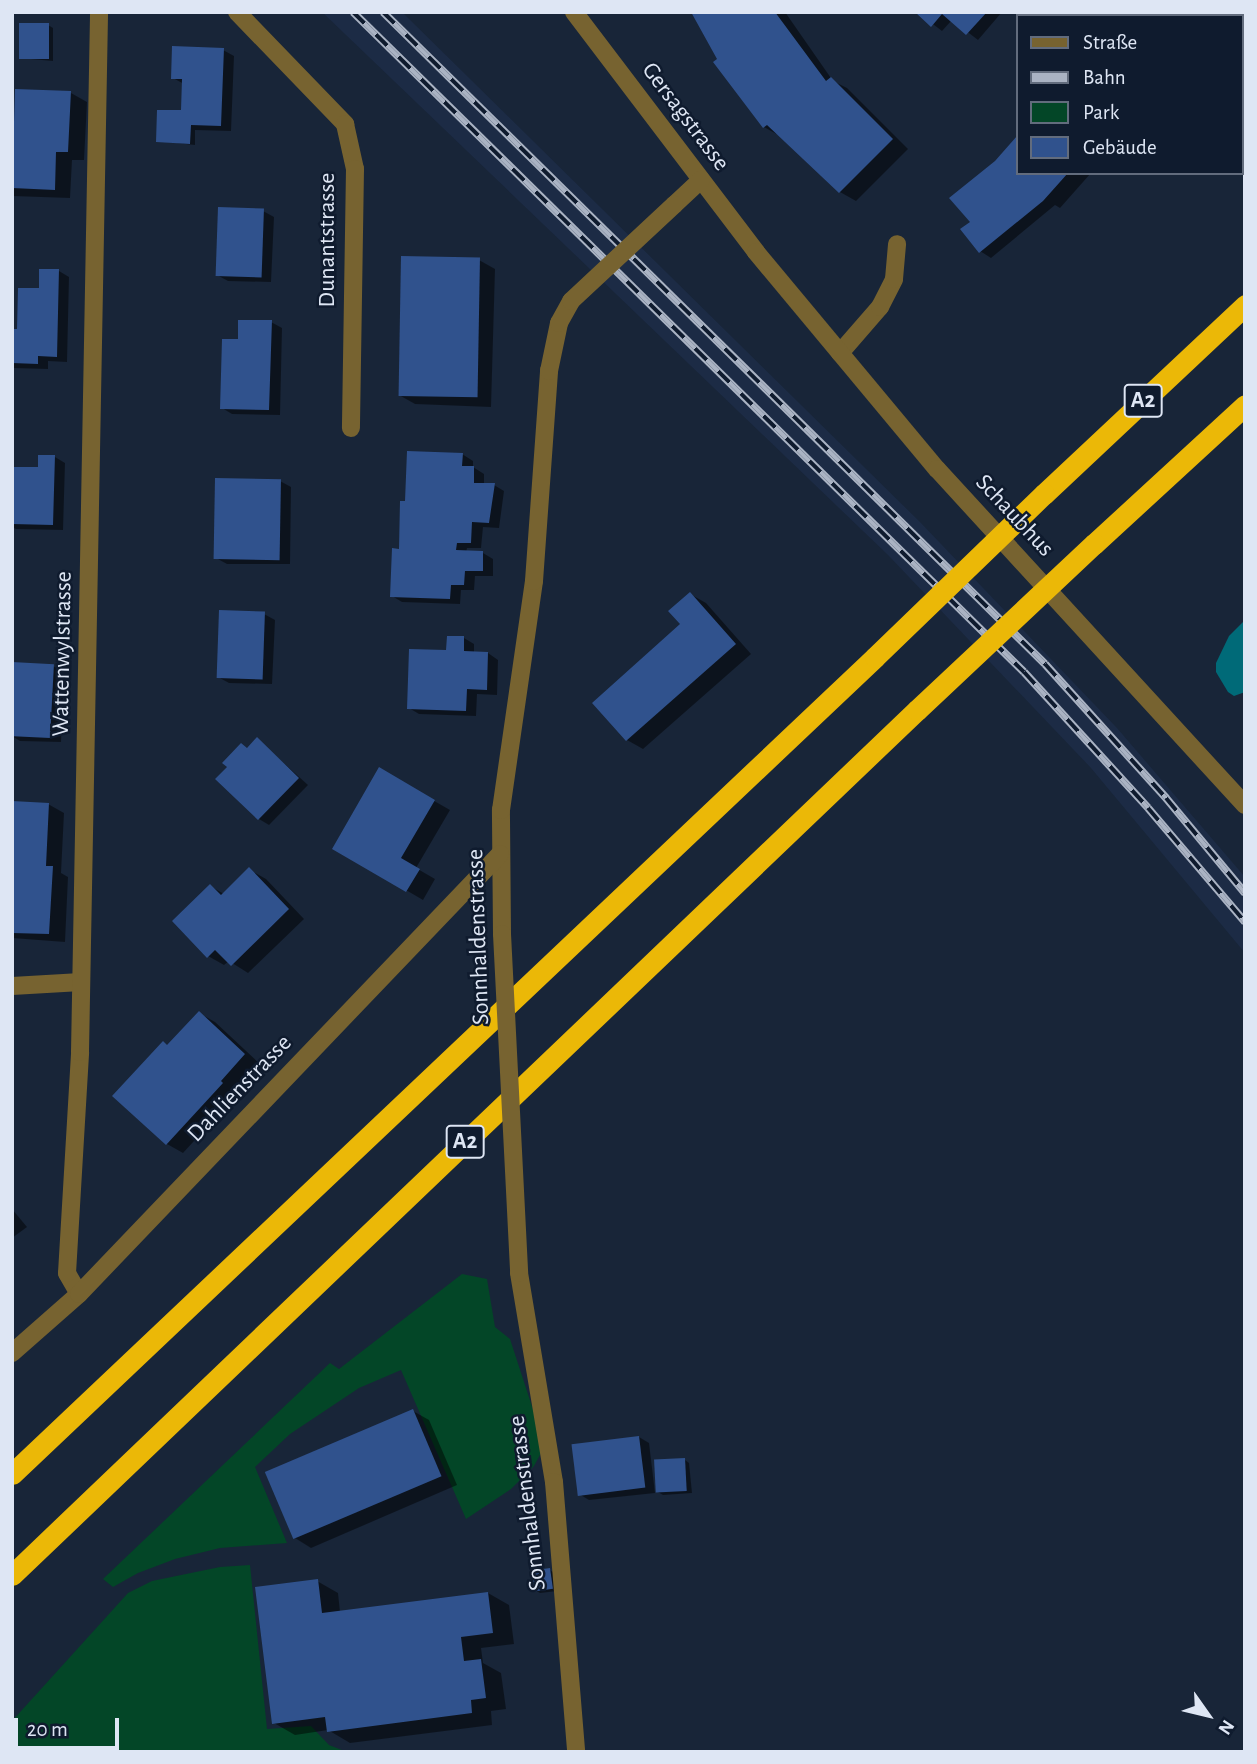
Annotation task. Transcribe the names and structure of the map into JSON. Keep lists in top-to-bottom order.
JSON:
{
  "streets": {
    "highway": ["A2"],
    "street": [
      "Gersagstrasse",
      "Dunantstrasse",
      "Schaubhus",
      "Wattenwylstrasse",
      "Sonnhaldenstrasse",
      "Dahlienstrasse"
    ]
  },
  "crossings": [
    ["Gersagstrasse", "Schaubhus"],
    ["Gersagstrasse", "Sonnhaldenstrasse"],
    ["Wattenwylstrasse", "Dahlienstrasse"],
    ["Sonnhaldenstrasse", "Dahlienstrasse"]
  ],
  "legend": [
    "Straße",
    "Bahn",
    "Park",
    "Gebäude"
  ],
  "scale_bar": "20 m",
  "north": "bottom right"
}
